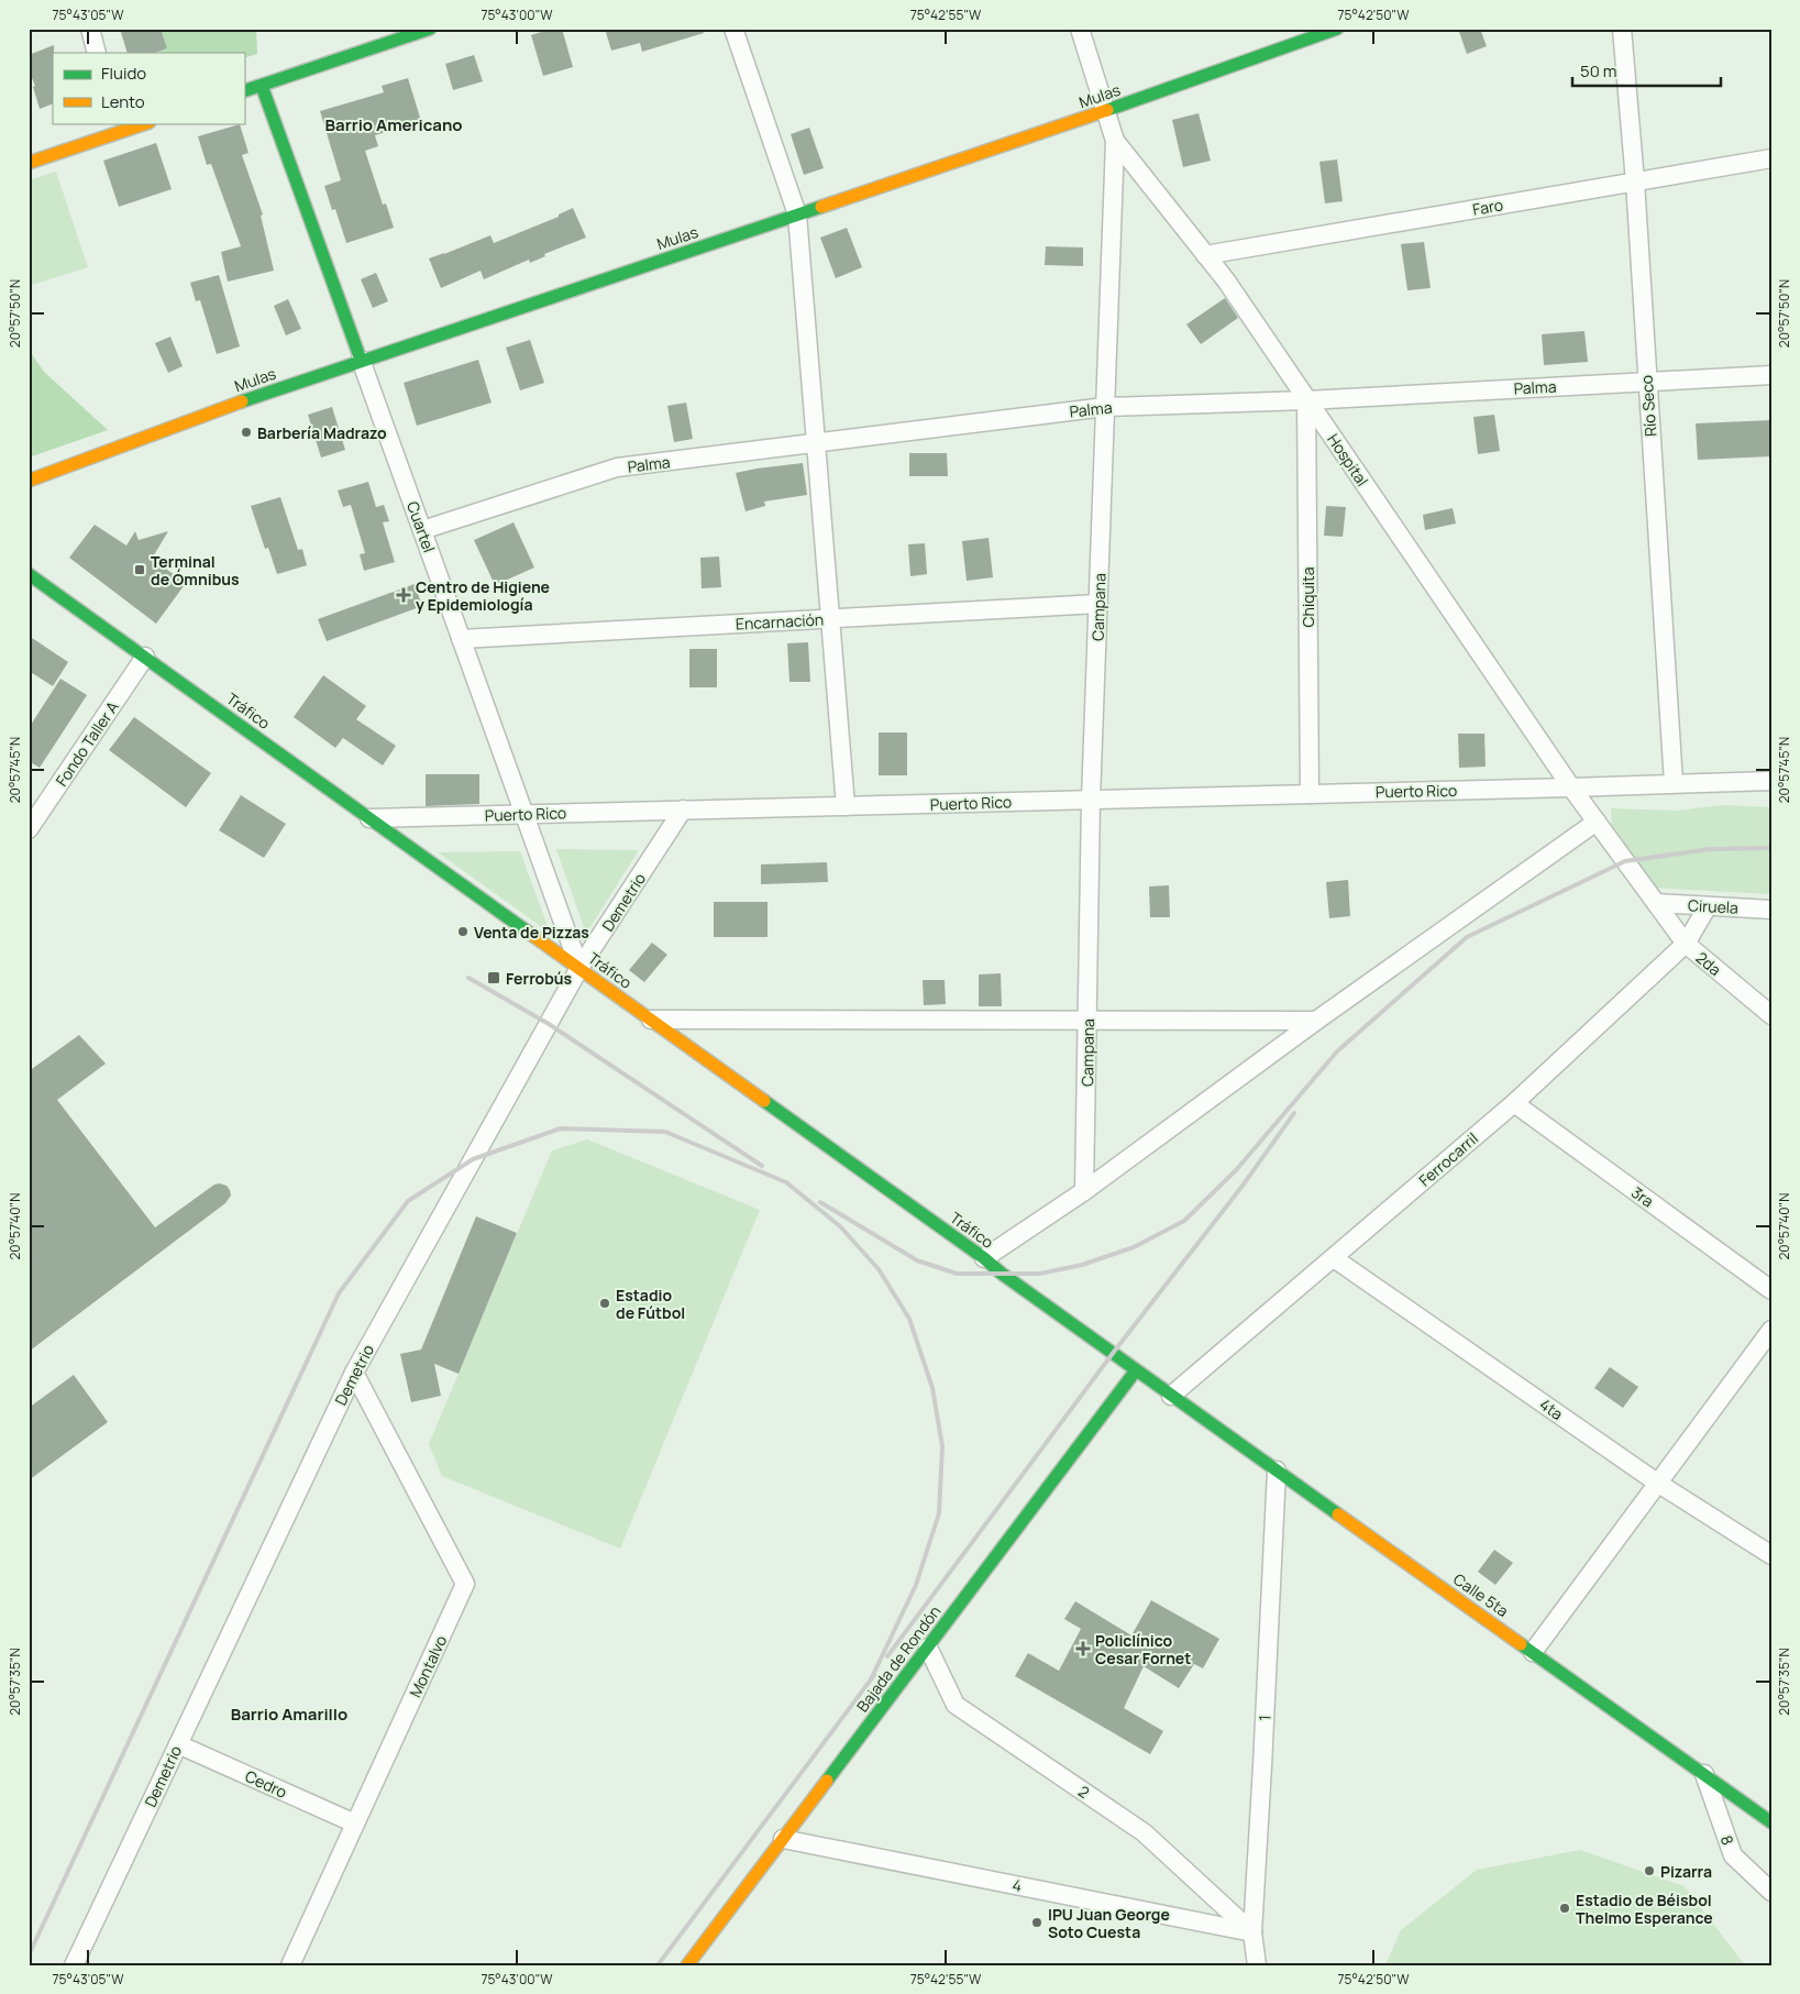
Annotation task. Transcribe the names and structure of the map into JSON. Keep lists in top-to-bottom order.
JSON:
{
  "streets": {
    "street": [
      "Mulas",
      "Faro",
      "Palma",
      "Río Seco",
      "Hospital",
      "Cuartel",
      "Chiquita",
      "Campana",
      "Encarnación",
      "Tráfico",
      "Fondo Taller A",
      "Puerto Rico",
      "Demetrio",
      "Ciruela",
      "2da",
      "Ferrocarril",
      "3ra",
      "4ta",
      "Calle 5ta",
      "Bajada de Rondón",
      "Montalvo",
      "1",
      "Cedro",
      "2",
      "8",
      "4"
    ]
  },
  "crossings": [
    ["Mulas", "Cuartel"],
    ["Mulas", "Campana"],
    ["Faro", "Río Seco"],
    ["Faro", "Hospital"],
    ["Palma", "Río Seco"],
    ["Palma", "Hospital"],
    ["Palma", "Cuartel"],
    ["Palma", "Chiquita"],
    ["Palma", "Campana"],
    ["Río Seco", "Puerto Rico"],
    ["Hospital", "Chiquita"],
    ["Hospital", "Campana"],
    ["Hospital", "Puerto Rico"],
    ["Cuartel", "Encarnación"],
    ["Cuartel", "Tráfico"],
    ["Cuartel", "Puerto Rico"],
    ["Cuartel", "Demetrio"],
    ["Chiquita", "Puerto Rico"],
    ["Campana", "Encarnación"],
    ["Campana", "Puerto Rico"],
    ["Tráfico", "Fondo Taller A"],
    ["Tráfico", "Puerto Rico"],
    ["Tráfico", "Demetrio"],
    ["Tráfico", "Ferrocarril"],
    ["Tráfico", "Calle 5ta"],
    ["Tráfico", "Bajada de Rondón"],
    ["Puerto Rico", "Demetrio"],
    ["Demetrio", "Montalvo"],
    ["Demetrio", "Cedro"],
    ["Ciruela", "2da"],
    ["Ciruela", "Ferrocarril"],
    ["2da", "Ferrocarril"],
    ["Ferrocarril", "3ra"],
    ["Ferrocarril", "4ta"],
    ["Ferrocarril", "Calle 5ta"],
    ["Calle 5ta", "1"],
    ["Calle 5ta", "8"],
    ["Bajada de Rondón", "2"],
    ["Bajada de Rondón", "4"],
    ["Montalvo", "Cedro"],
    ["1", "2"],
    ["1", "4"],
    ["2", "4"]
  ],
  "districts": ["Barrio Americano", "Barrio Amarillo"],
  "places": {
    "other": [
      "Barbería Madrazo",
      "Venta de Pizzas",
      "Estadio de Fútbol",
      "Pizarra",
      "Estadio de Béisbol Thelmo Esperance",
      "IPU Juan George Soto Cuesta"
    ],
    "transit": ["Terminal de Ómnibus", "Ferrobús"],
    "health": ["Centro de Higiene y Epidemiología", "Policlínico Cesar Fornet"]
  },
  "legend": ["Fluido", "Lento"],
  "scale_bar": "50 m",
  "coordinates": [
    "75°43'05\"W",
    "75°43'00\"W",
    "75°42'55\"W",
    "75°42'50\"W",
    "20°57'50\"N",
    "20°57'45\"N",
    "20°57'40\"N",
    "20°57'35\"N"
  ]
}
